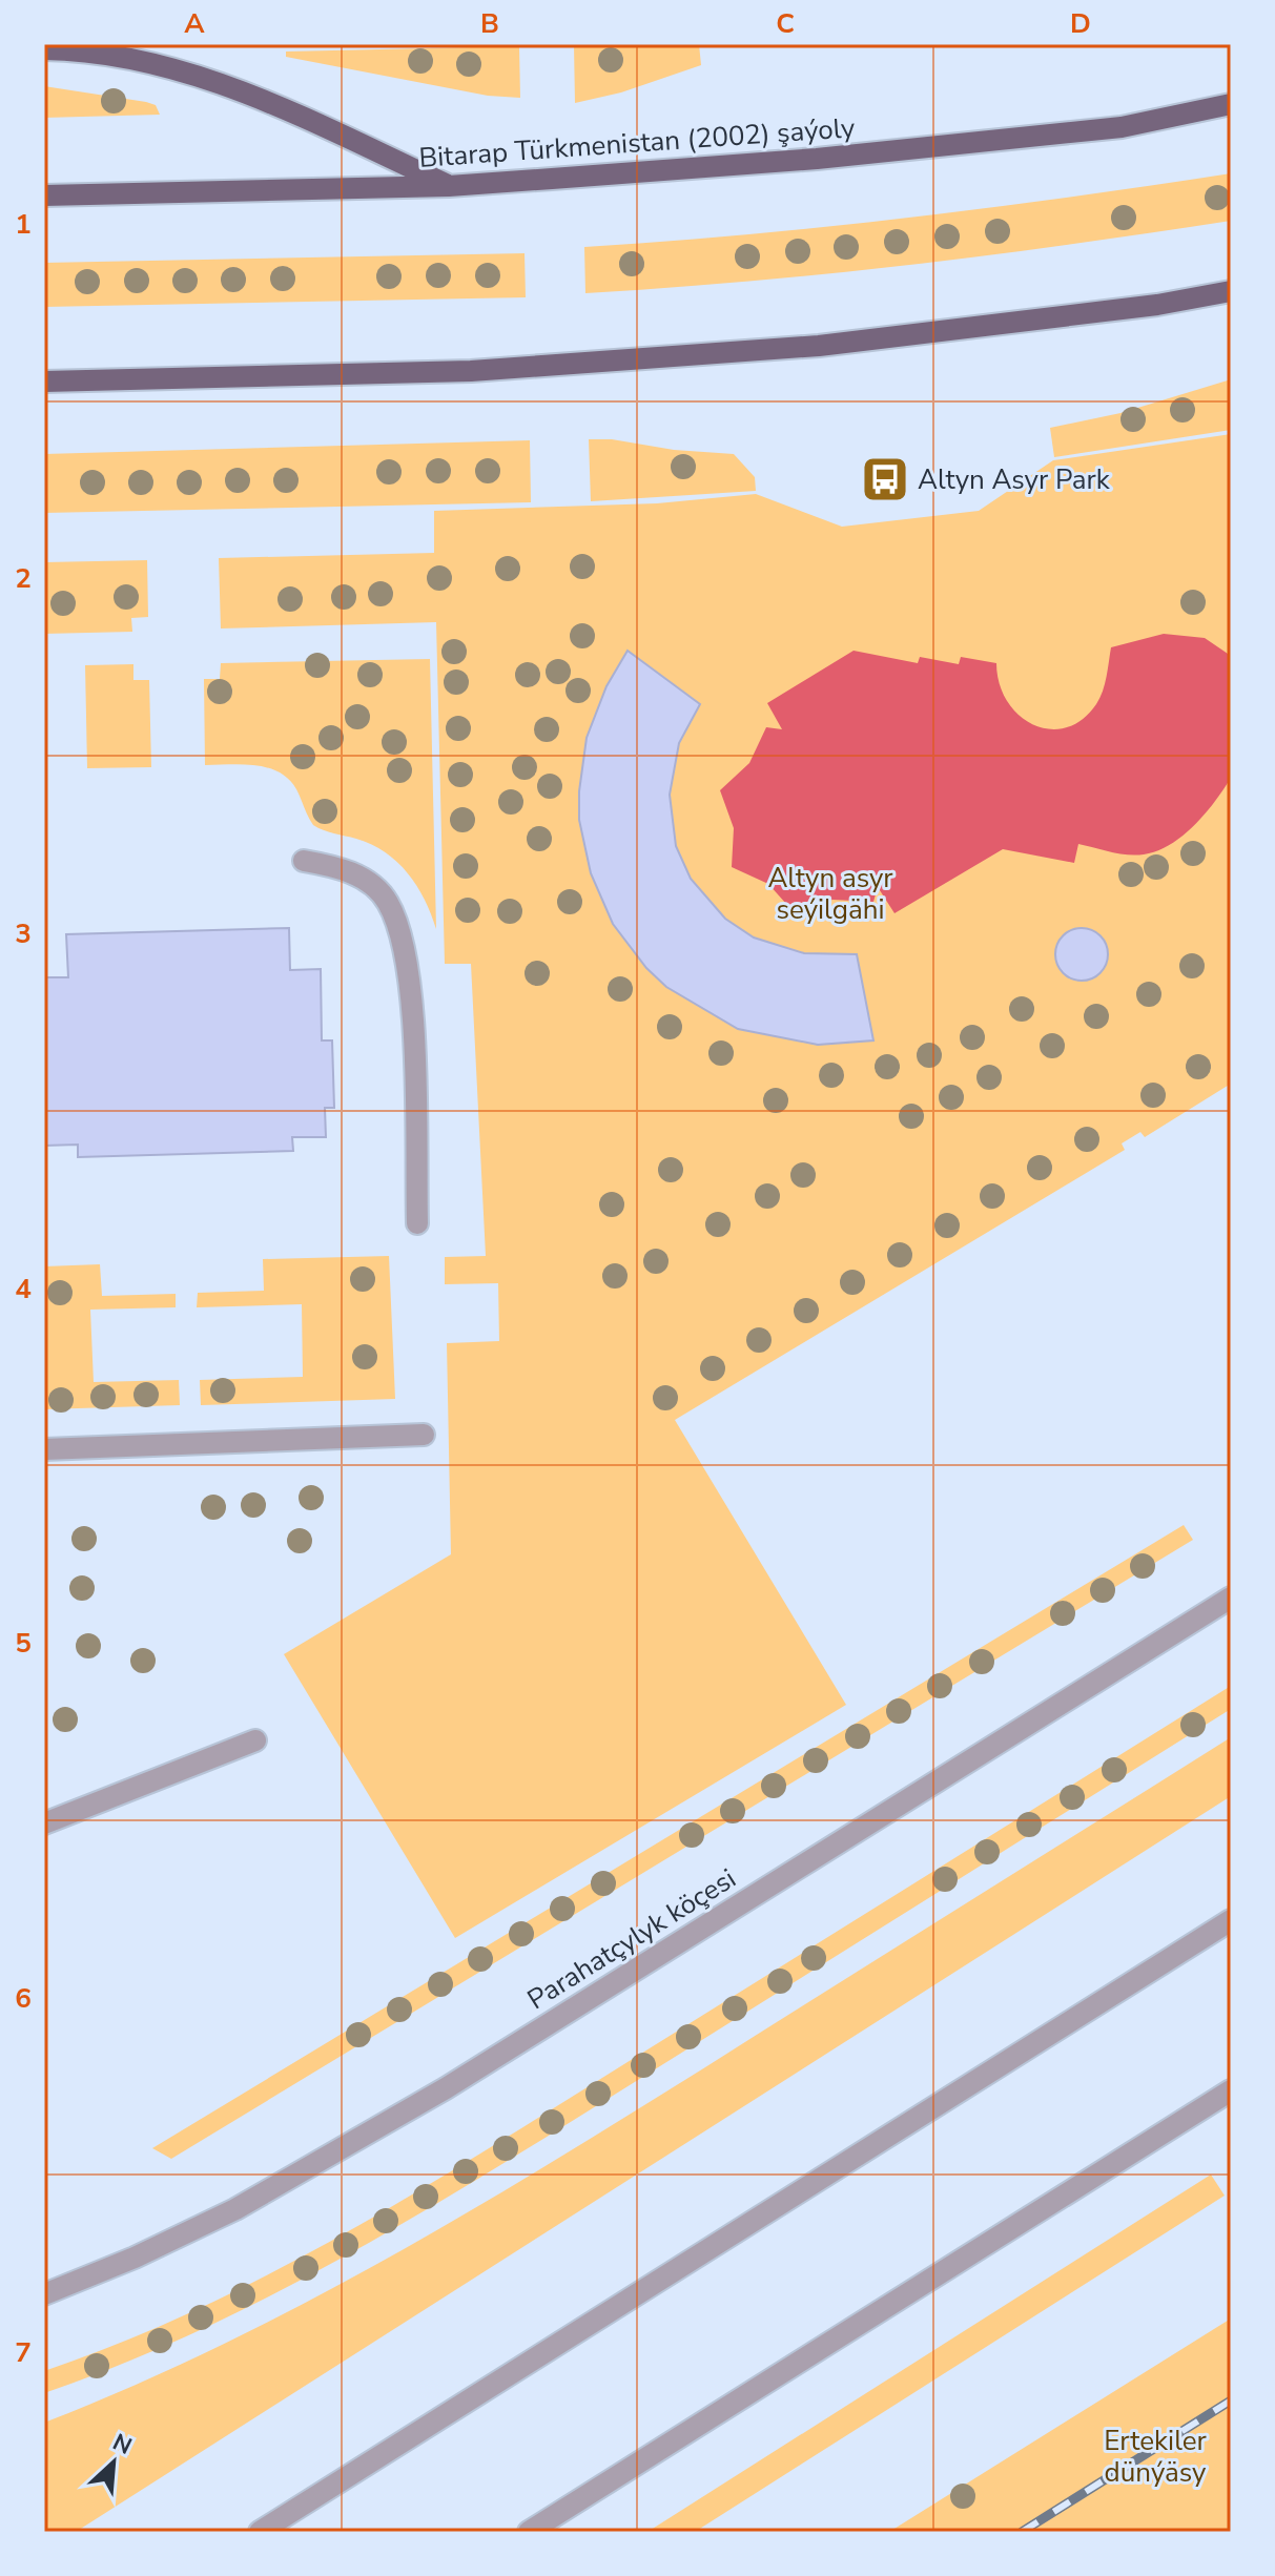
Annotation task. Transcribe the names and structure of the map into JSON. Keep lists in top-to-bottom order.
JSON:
{
  "streets": {
    "main road": ["Bitarap Türkmenistan (2002) şaýoly"],
    "street": ["Parahatçylyk köçesi"]
  },
  "parks": ["Altyn asyr seýilgähi", "Ertekiler dünýäsy"],
  "places": {
    "bus stop": ["Altyn Asyr Park"]
  },
  "north": "top right",
  "grid": {
    "columns": [
      "A",
      "B",
      "C",
      "D"
    ],
    "rows": [
      "1",
      "2",
      "3",
      "4",
      "5",
      "6",
      "7"
    ]
  }
}
